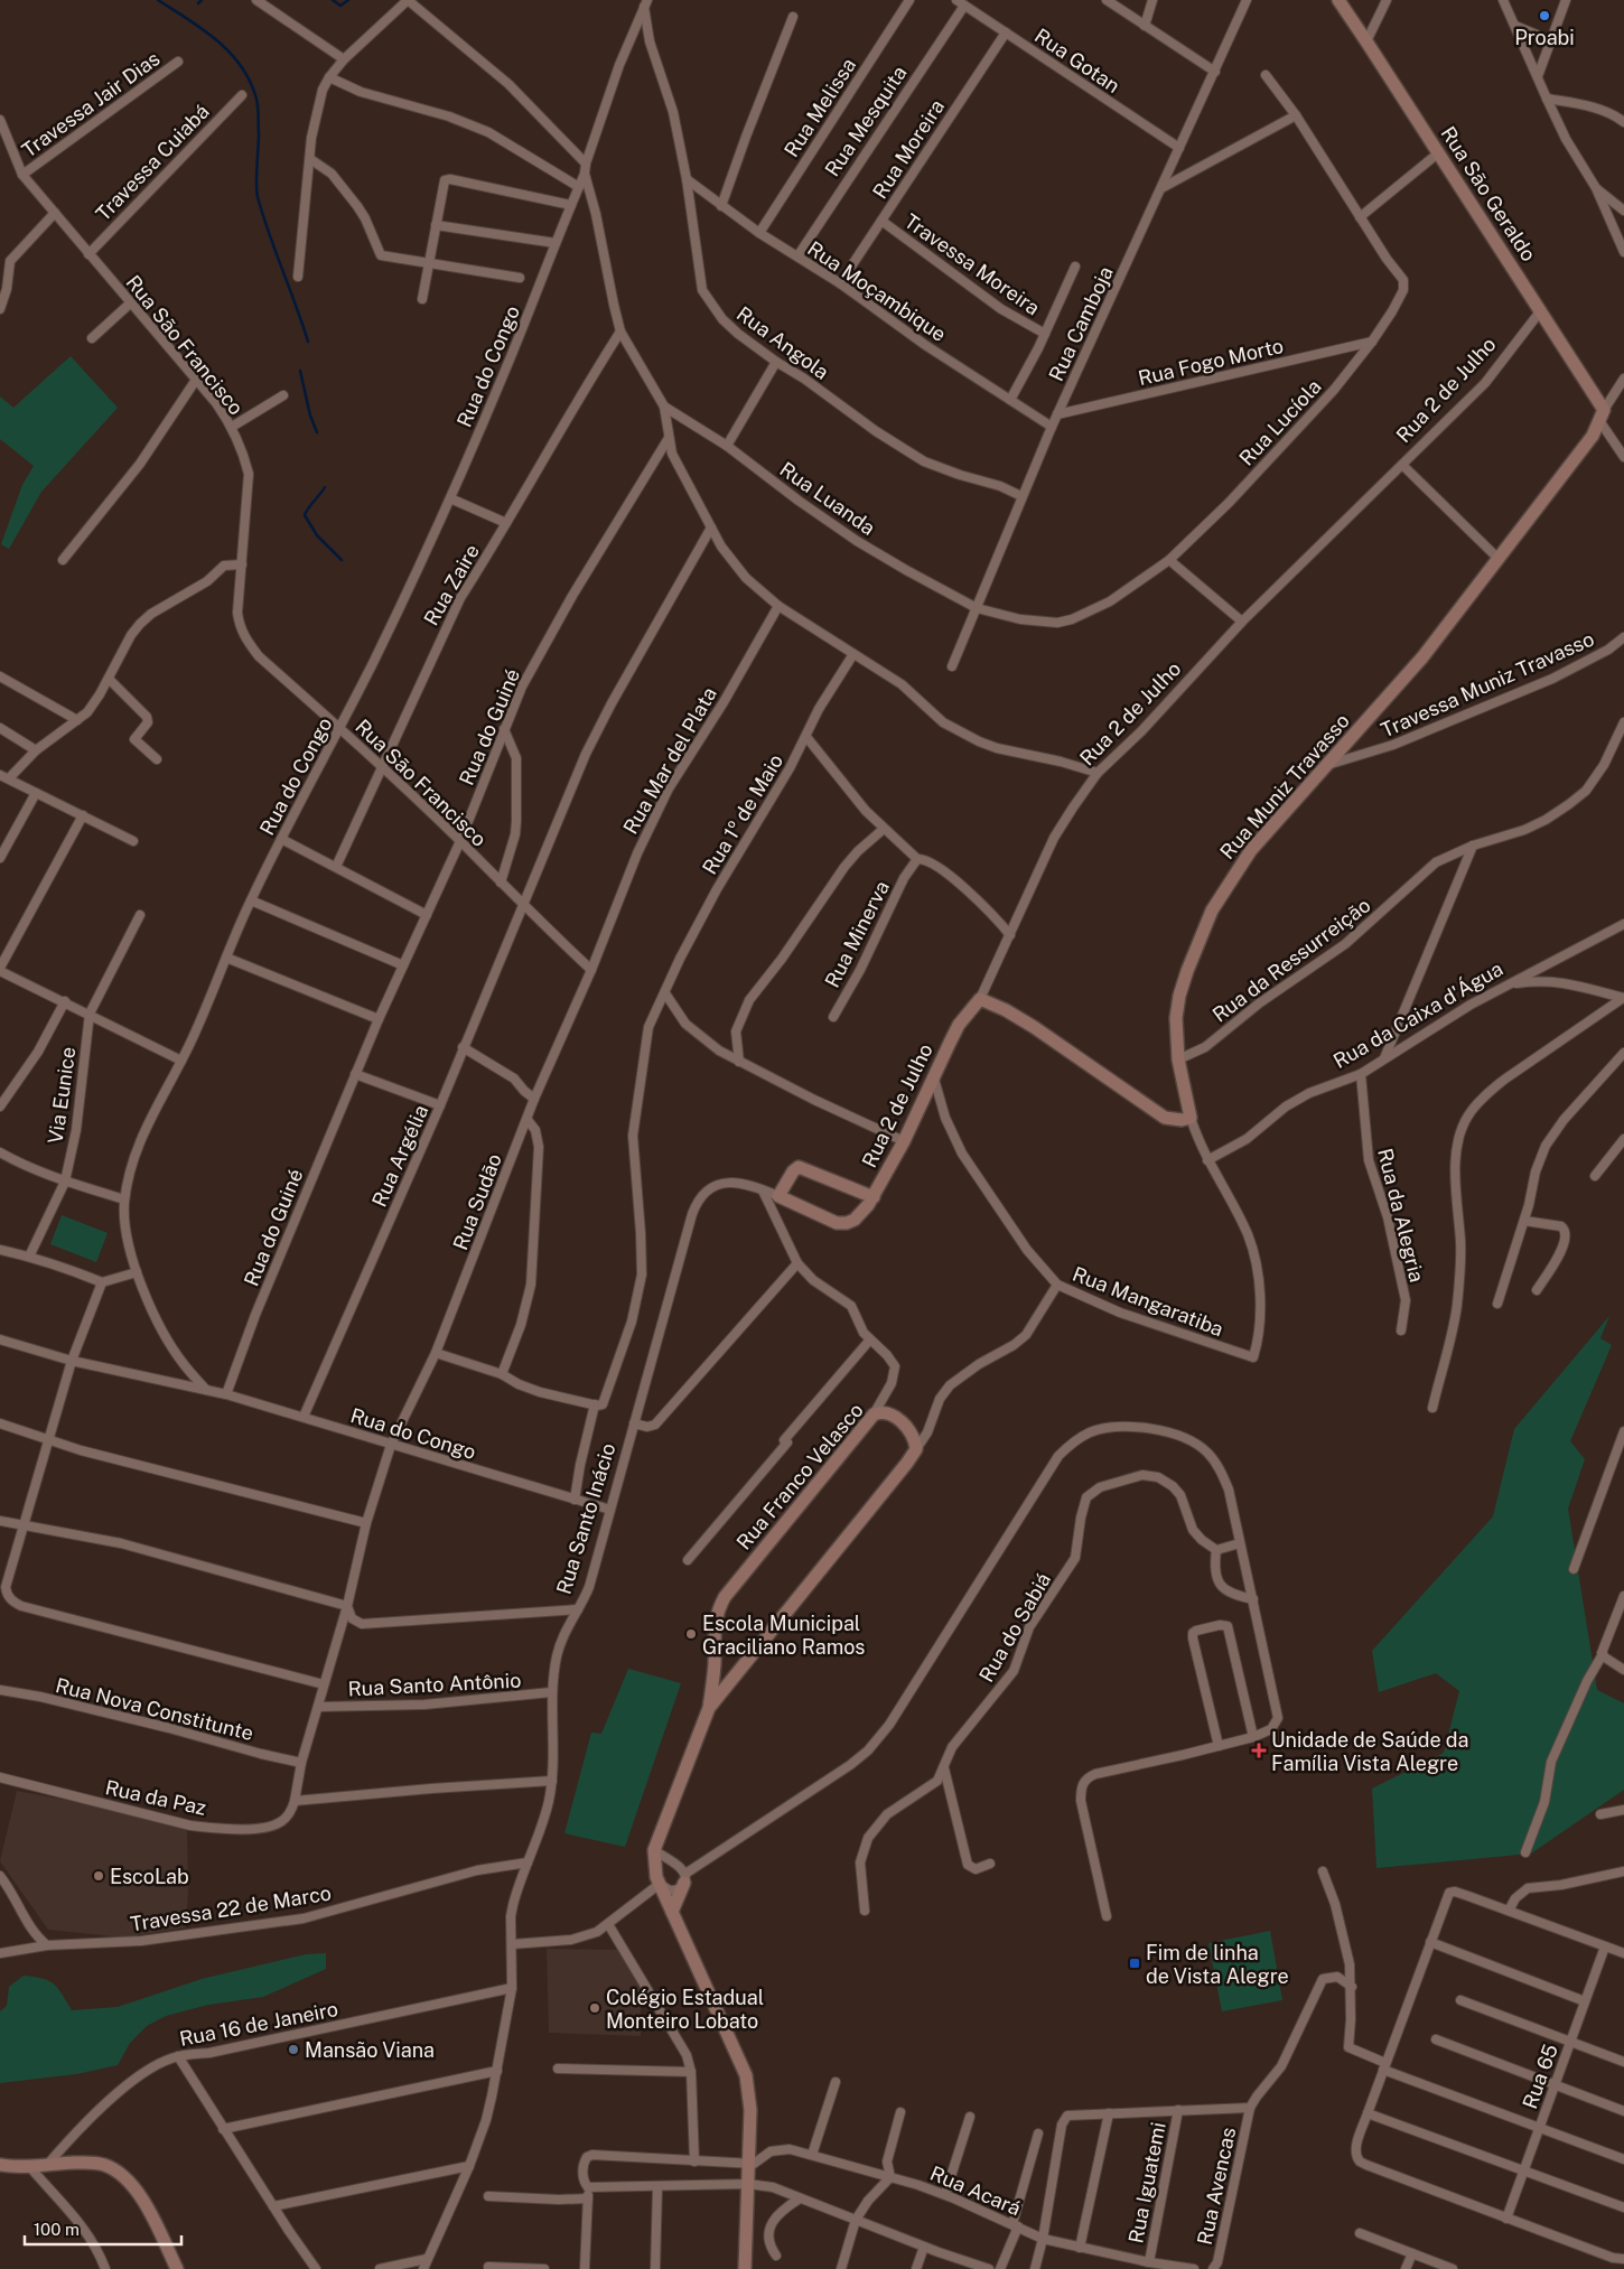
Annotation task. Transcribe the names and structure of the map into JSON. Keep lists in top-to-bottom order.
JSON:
{
  "streets": {
    "street": [
      "Rua Gotan",
      "Travessa Jair Dias",
      "Rua Melissa",
      "Rua Mesquita",
      "Rua Moreira",
      "Travessa Cuiabá",
      "Rua São Geraldo",
      "Travessa Moreira",
      "Rua Moçambique",
      "Rua Camboja",
      "Rua Angola",
      "Rua São Francisco",
      "Rua Fogo Morto",
      "Rua do Congo",
      "Rua 2 de Julho",
      "Rua Lucíola",
      "Rua Luanda",
      "Rua Zaire",
      "Travessa Muniz Travasso",
      "Rua do Guiné",
      "Rua Mar del Plata",
      "Rua Muniz Travasso",
      "Rua 1º de Maio",
      "Rua Minerva",
      "Rua da Ressurreição",
      "Rua da Caixa d'Água",
      "Via Eunice",
      "Rua Argélia",
      "Rua Sudão",
      "Rua da Alegria",
      "Rua Mangaratiba",
      "Rua Franco Velasco",
      "Rua Santo Inácio",
      "Rua do Sabiá",
      "Rua Santo Antônio",
      "Rua Nova Constitunte",
      "Rua da Paz",
      "Travessa 22 de Marco",
      "Rua 16 de Janeiro",
      "Rua 65",
      "Rua Iguatemi",
      "Rua Avencas",
      "Rua Acará"
    ]
  },
  "crossings": [
    ["Rua Gotan", "Rua Mesquita"],
    ["Rua Gotan", "Rua Moreira"],
    ["Rua Gotan", "Rua Camboja"],
    ["Travessa Jair Dias", "Rua São Francisco"],
    ["Rua Melissa", "Rua Moçambique"],
    ["Rua Mesquita", "Rua Moçambique"],
    ["Rua Moreira", "Travessa Moreira"],
    ["Rua Moreira", "Rua Moçambique"],
    ["Travessa Cuiabá", "Rua São Francisco"],
    ["Rua São Geraldo", "Rua 2 de Julho"],
    ["Rua São Geraldo", "Rua Muniz Travasso"],
    ["Travessa Moreira", "Rua Moçambique"],
    ["Rua Moçambique", "Rua Camboja"],
    ["Rua Moçambique", "Rua Angola"],
    ["Rua Camboja", "Rua Angola"],
    ["Rua Camboja", "Rua Fogo Morto"],
    ["Rua Camboja", "Rua Lucíola"],
    ["Rua Camboja", "Rua Luanda"],
    ["Rua São Francisco", "Rua do Congo"],
    ["Rua São Francisco", "Rua Zaire"],
    ["Rua São Francisco", "Rua do Guiné"],
    ["Rua São Francisco", "Rua Mar del Plata"],
    ["Rua São Francisco", "Rua Argélia"],
    ["Rua São Francisco", "Rua Sudão"],
    ["Rua Fogo Morto", "Rua Lucíola"],
    ["Rua do Congo", "Rua do Guiné"],
    ["Rua do Congo", "Rua Argélia"],
    ["Rua do Congo", "Rua Sudão"],
    ["Rua do Congo", "Rua Santo Inácio"],
    ["Rua 2 de Julho", "Rua Mangaratiba"],
    ["Rua 2 de Julho", "Rua Santo Inácio"],
    ["Rua Lucíola", "Rua Luanda"],
    ["Travessa Muniz Travasso", "Rua Muniz Travasso"],
    ["Rua Mar del Plata", "Rua Sudão"],
    ["Rua Muniz Travasso", "Rua da Ressurreição"],
    ["Rua Muniz Travasso", "Rua da Caixa d'Água"],
    ["Rua Muniz Travasso", "Rua Mangaratiba"],
    ["Rua da Caixa d'Água", "Rua da Alegria"],
    ["Rua Sudão", "Rua Santo Antônio"],
    ["Rua Sudão", "Rua Nova Constitunte"],
    ["Rua Sudão", "Rua da Paz"],
    ["Rua Franco Velasco", "Rua Acará"],
    ["Rua Santo Inácio", "Rua Santo Antônio"],
    ["Rua Santo Inácio", "Travessa 22 de Marco"],
    ["Rua Santo Inácio", "Rua 16 de Janeiro"],
    ["Rua Iguatemi", "Rua Acará"]
  ],
  "places": {
    "other": [
      "Proabi",
      "Escola Municipal Graciliano Ramos",
      "EscoLab",
      "Colégio Estadual Monteiro Lobato",
      "Mansão Viana"
    ],
    "health": ["Unidade de Saúde da Família Vista Alegre"],
    "transit": ["Fim de linha de Vista Alegre"]
  },
  "scale_bar": "100 m"
}
